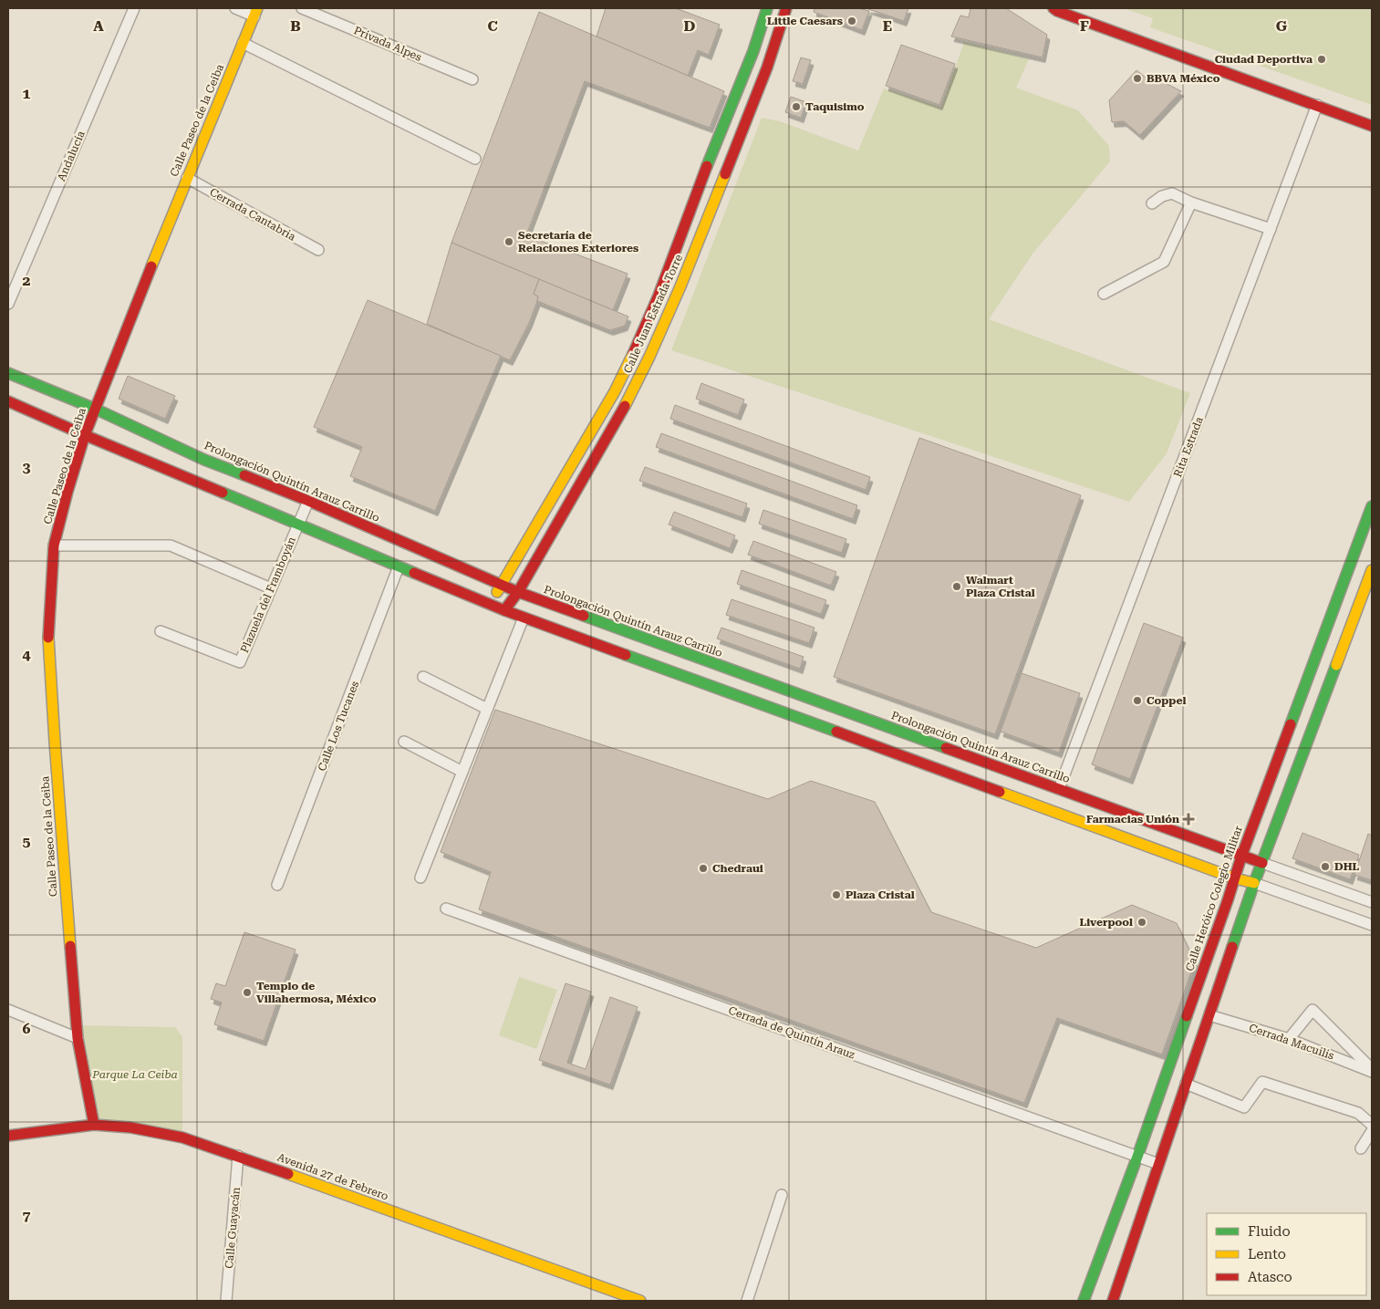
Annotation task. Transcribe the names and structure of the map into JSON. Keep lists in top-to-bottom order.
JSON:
{
  "streets": {
    "street": [
      "Privada Alpes",
      "Calle Paseo de la Ceiba",
      "Andalucía",
      "Cerrada Cantabria",
      "Calle Juan Estrada Torre",
      "Rita Estrada",
      "Prolongación Quintín Arauz Carrillo",
      "Plazuela del Framboyán",
      "Calle Los Tucanes",
      "Calle Heróico Colegio Militar",
      "Cerrada de Quintín Arauz",
      "Cerrada Macuilis",
      "Avenida 27 de Febrero",
      "Calle Guayacán"
    ]
  },
  "crossings": [
    ["Calle Paseo de la Ceiba", "Cerrada Cantabria"],
    ["Calle Paseo de la Ceiba", "Prolongación Quintín Arauz Carrillo"],
    ["Calle Paseo de la Ceiba", "Avenida 27 de Febrero"],
    ["Calle Juan Estrada Torre", "Prolongación Quintín Arauz Carrillo"],
    ["Rita Estrada", "Prolongación Quintín Arauz Carrillo"],
    ["Prolongación Quintín Arauz Carrillo", "Plazuela del Framboyán"],
    ["Prolongación Quintín Arauz Carrillo", "Calle Los Tucanes"],
    ["Prolongación Quintín Arauz Carrillo", "Calle Heróico Colegio Militar"],
    ["Calle Heróico Colegio Militar", "Cerrada de Quintín Arauz"],
    ["Avenida 27 de Febrero", "Calle Guayacán"]
  ],
  "parks": ["Parque La Ceiba"],
  "places": {
    "other": [
      "Little Caesars",
      "Ciudad Deportiva",
      "BBVA México",
      "Taquisimo",
      "Secretaría de Relaciones Exteriores",
      "Walmart Plaza Cristal",
      "Coppel",
      "DHL",
      "Chedraui",
      "Plaza Cristal",
      "Liverpool",
      "Templo de Villahermosa, México"
    ],
    "health": ["Farmacias Unión"]
  },
  "legend": ["Fluido", "Lento", "Atasco"],
  "grid": {
    "columns": [
      "A",
      "B",
      "C",
      "D",
      "E",
      "F",
      "G"
    ],
    "rows": [
      "1",
      "2",
      "3",
      "4",
      "5",
      "6",
      "7"
    ]
  }
}
